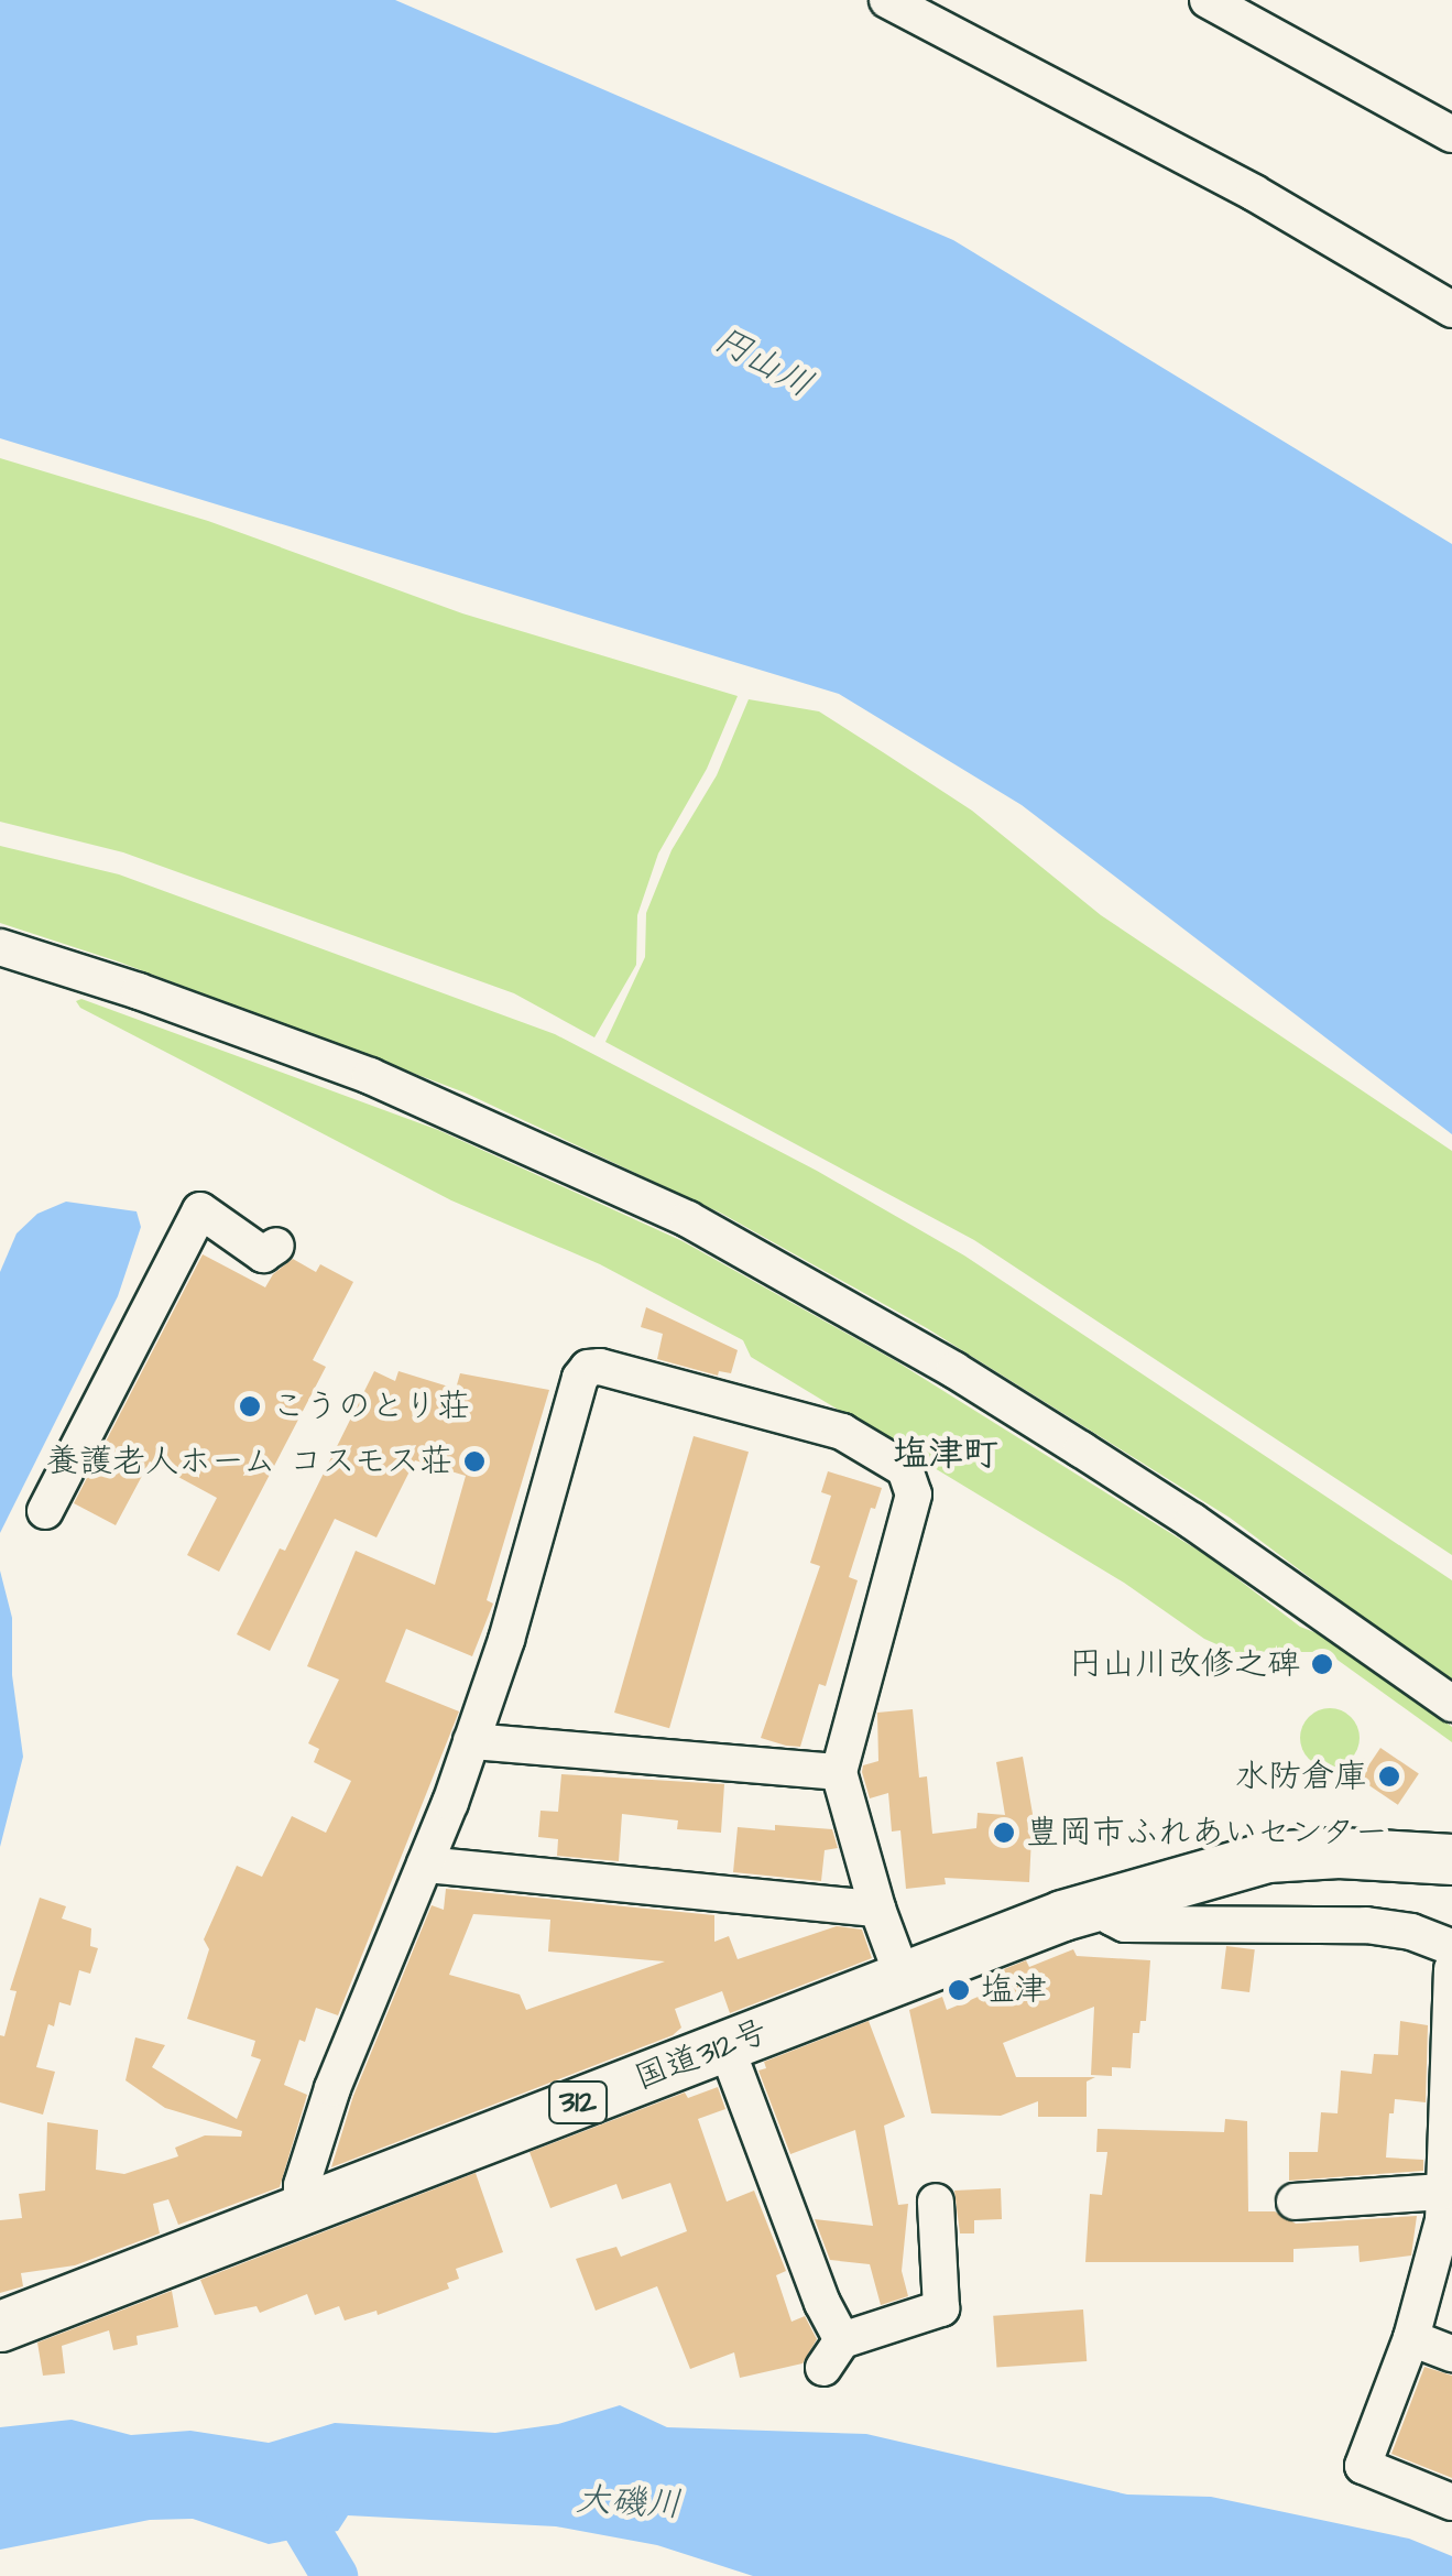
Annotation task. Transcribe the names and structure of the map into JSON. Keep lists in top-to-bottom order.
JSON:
{
  "streets": {
    "highway": ["国道312号", "312"]
  },
  "districts": ["塩津町"],
  "water": ["円山川", "大磯川"],
  "places": [
    "こうのとり荘",
    "養護老人ホーム コスモス荘",
    "円山川改修之碑",
    "水防倉庫",
    "豊岡市ふれあいセンター",
    "塩津"
  ]
}
